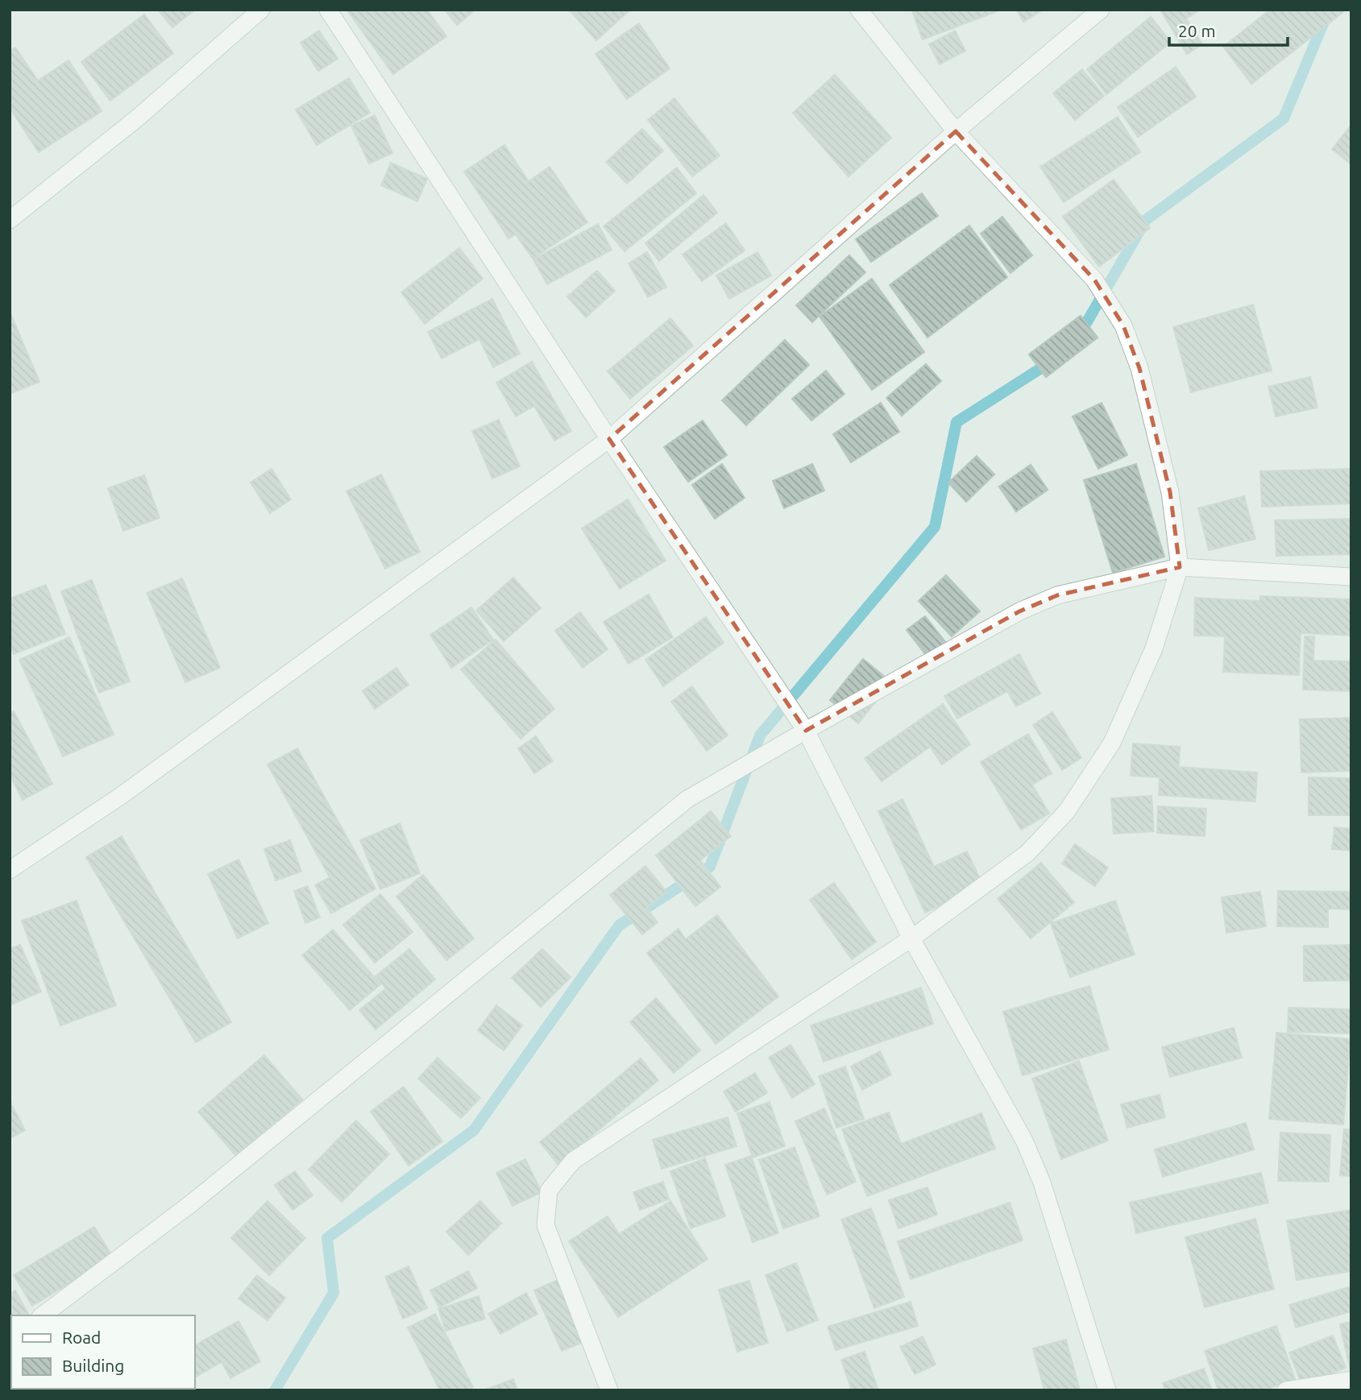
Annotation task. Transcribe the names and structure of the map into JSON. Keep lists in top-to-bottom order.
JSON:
{
  "legend": ["Road", "Building"],
  "scale_bar": "20 m"
}
